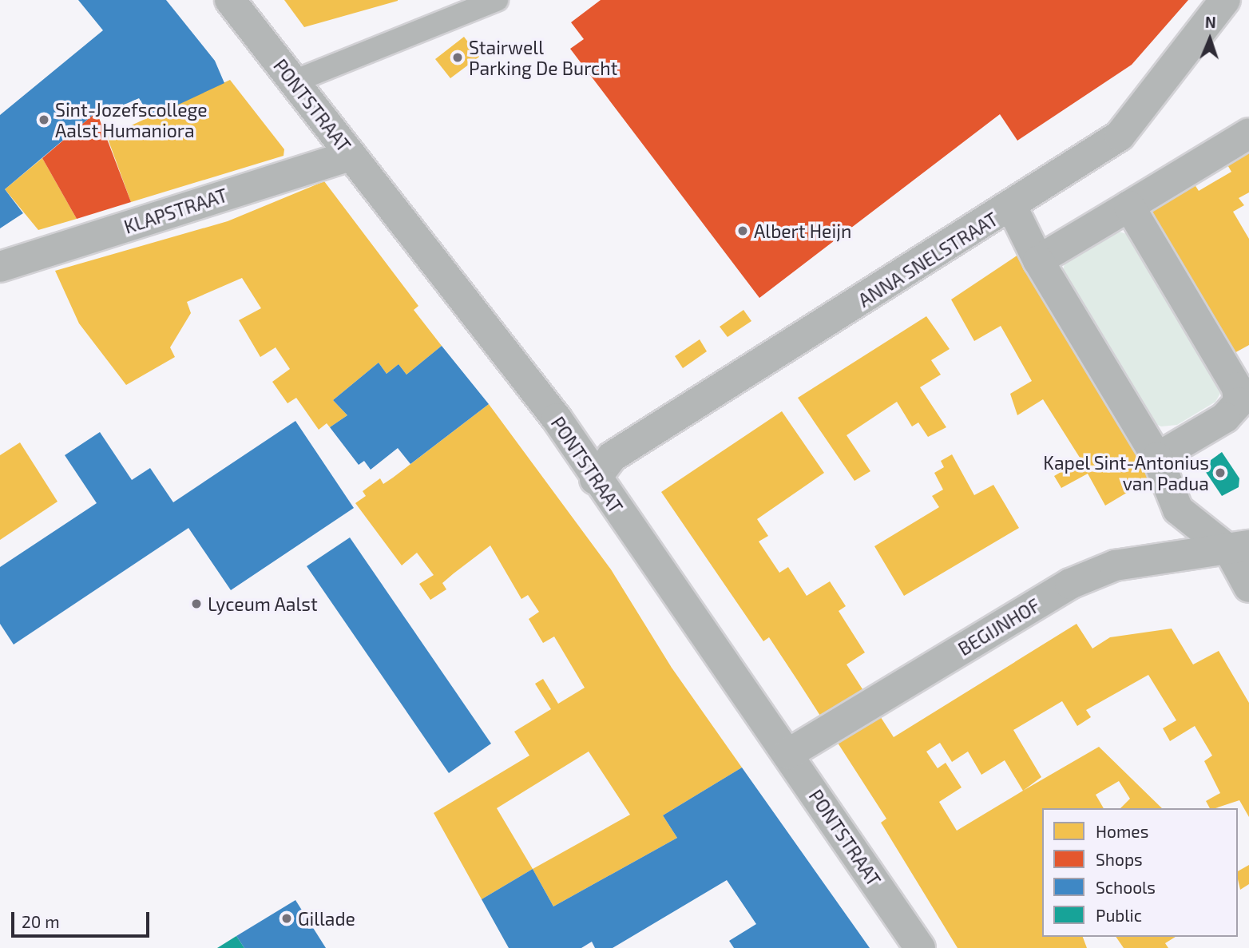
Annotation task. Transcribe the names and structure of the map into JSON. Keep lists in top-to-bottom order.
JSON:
{
  "streets": {
    "street": [
      "PONTSTRAAT",
      "KLAPSTRAAT",
      "ANNA SNELSTRAAT",
      "BEGIJNHOF"
    ]
  },
  "crossings": [
    ["PONTSTRAAT", "KLAPSTRAAT"],
    ["PONTSTRAAT", "ANNA SNELSTRAAT"],
    ["PONTSTRAAT", "BEGIJNHOF"]
  ],
  "places": [
    "Stairwell Parking De Burcht",
    "Sint-Jozefscollege Aalst Humaniora",
    "Albert Heijn",
    "Kapel Sint-Antonius van Padua",
    "Lyceum Aalst",
    "Gillade"
  ],
  "legend": [
    "Homes",
    "Shops",
    "Schools",
    "Public"
  ],
  "scale_bar": "20 m",
  "north": "top"
}
